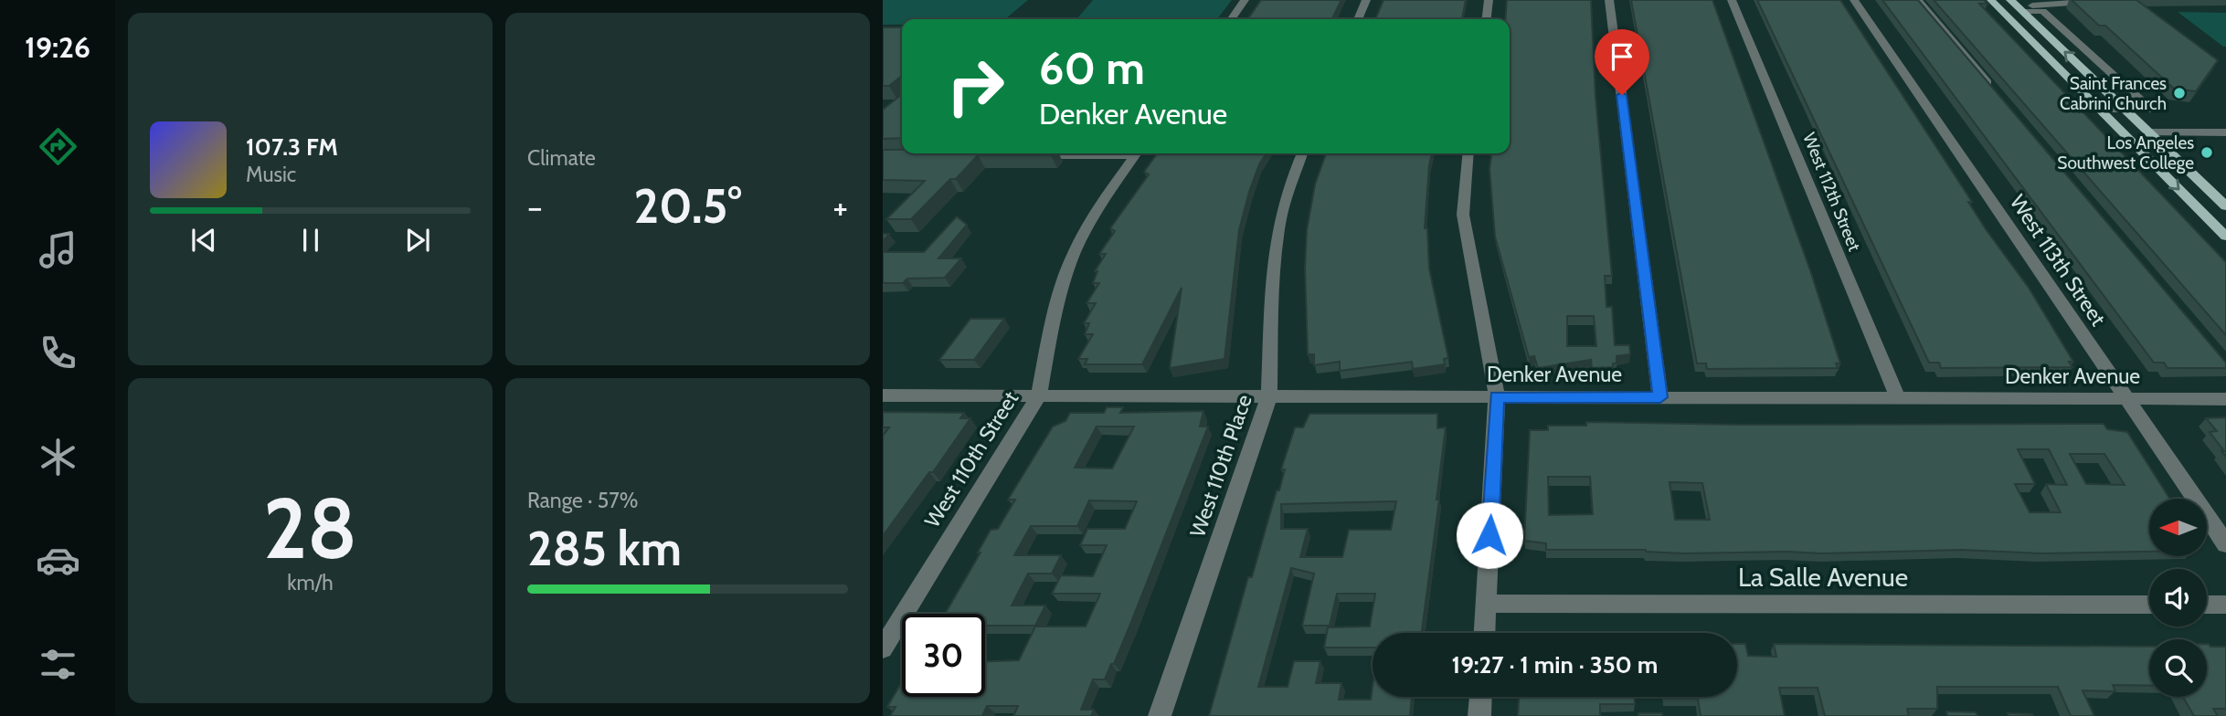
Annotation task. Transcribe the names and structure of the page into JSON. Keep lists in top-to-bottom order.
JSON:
{
  "streets": {
    "street": [
      "West 112th Street",
      "West 113th Street",
      "Denker Avenue",
      "West 110th Street",
      "West 110th Place",
      "La Salle Avenue"
    ]
  },
  "crossings": [
    ["West 112th Street", "Denker Avenue"],
    ["West 113th Street", "Denker Avenue"],
    ["Denker Avenue", "West 110th Street"],
    ["Denker Avenue", "West 110th Place"]
  ],
  "places": ["Saint Frances Cabrini Church", "Los Angeles Southwest College"],
  "north": "left",
  "page": {
    "tabs": "19:26",
    "tile": [
      "Climate",
      ["28", "km/h"],
      ["Range · 57%", "285 km"]
    ],
    "turn": ["60 m", "Denker Avenue"],
    "song": ["107.3 FM", "Music"],
    "heat": ["−", "20.5°", "+"],
    "limit": "30",
    "trip": "19:27 · 1 min · 350 m"
  }
}
